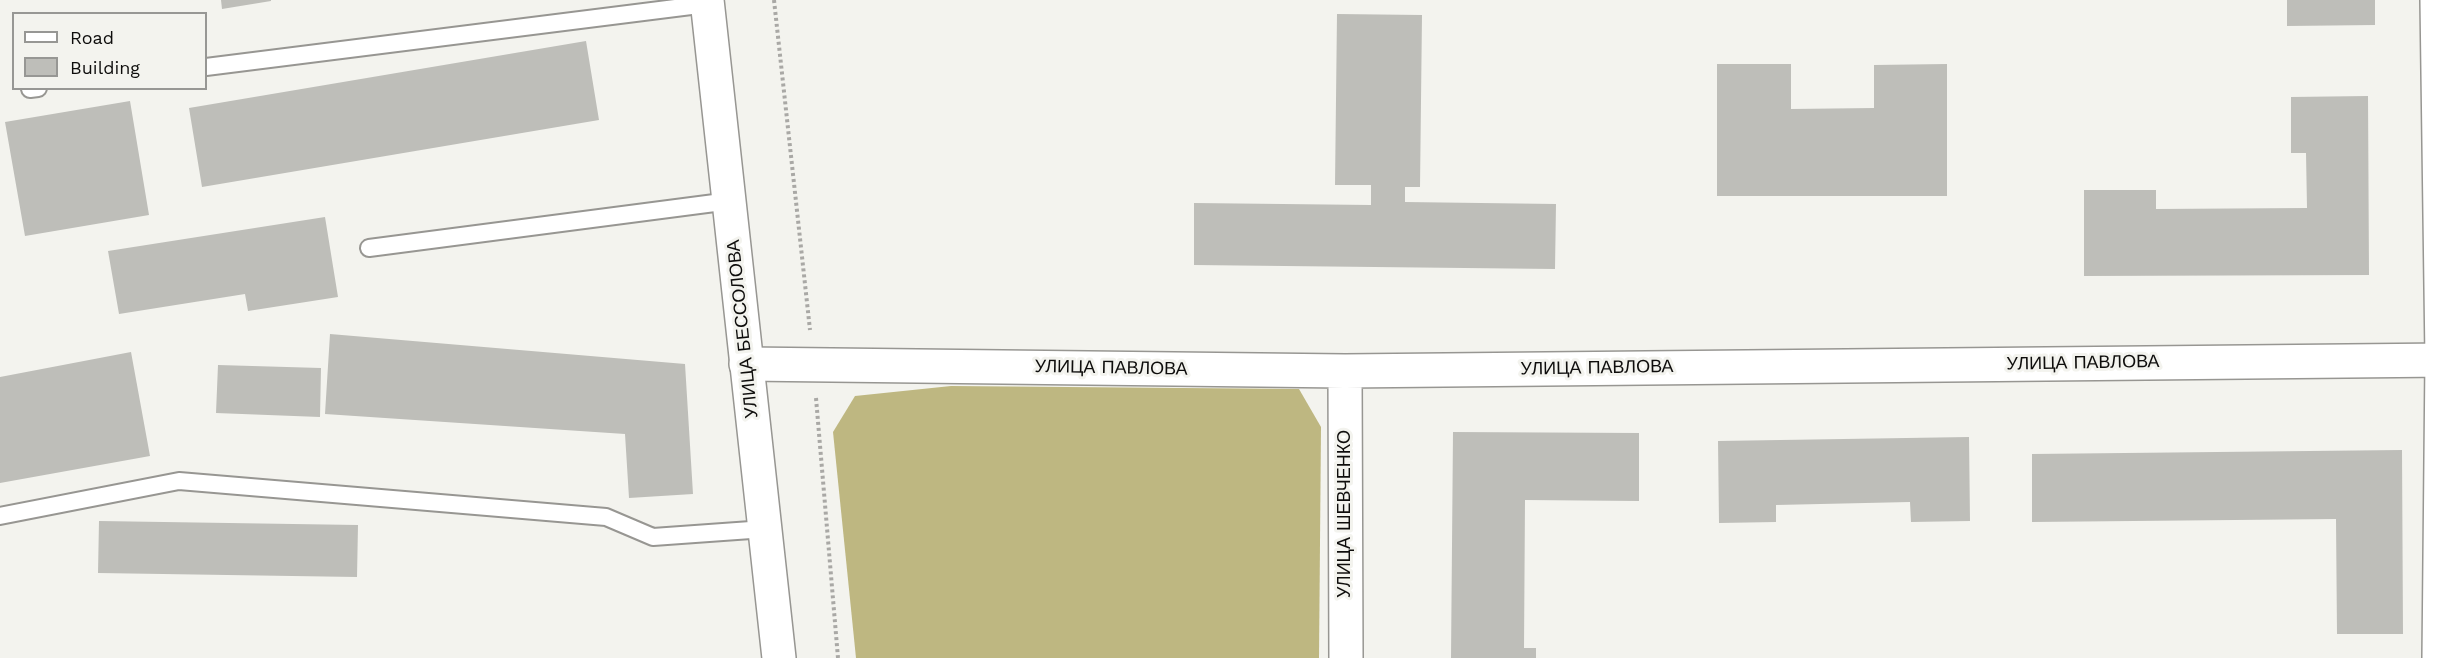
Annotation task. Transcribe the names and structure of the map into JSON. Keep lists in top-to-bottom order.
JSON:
{
  "streets": {
    "street": ["УЛИЦА БЕССОЛОВА", "УЛИЦА ПАВЛОВА", "УЛИЦА ШЕВЧЕНКО"]
  },
  "crossings": [
    ["УЛИЦА БЕССОЛОВА", "УЛИЦА ПАВЛОВА"],
    ["УЛИЦА ПАВЛОВА", "УЛИЦА ШЕВЧЕНКО"]
  ],
  "legend": ["Road", "Building"]
}
